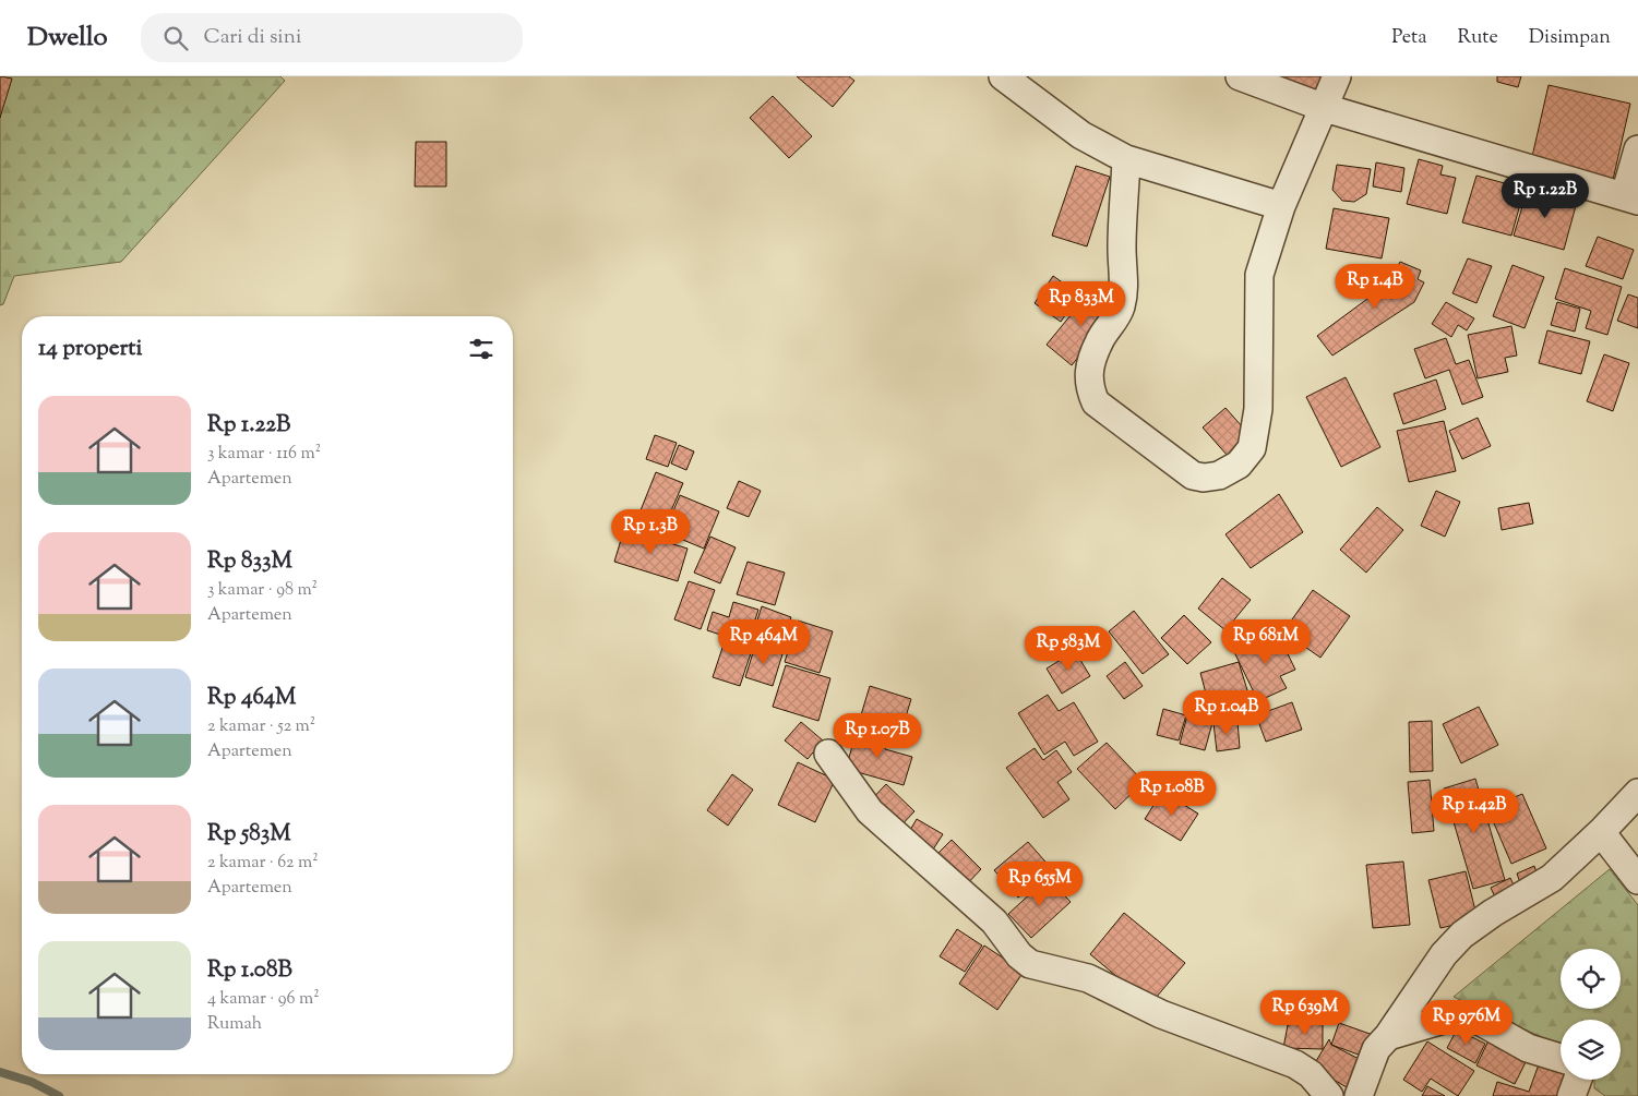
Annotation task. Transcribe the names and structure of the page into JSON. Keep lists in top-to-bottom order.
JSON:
{
  "page": {
    "header": "Dwello",
    "search": "Cari di sini",
    "nav": ["Peta", "Rute", "Disimpan"],
    "price": [
      "Rp 1.22B",
      "Rp 1.4B",
      "Rp 833M",
      "Rp 1.3B",
      "Rp 464M",
      "Rp 681M",
      "Rp 583M",
      "Rp 1.04B",
      "Rp 1.07B",
      "Rp 1.08B",
      "Rp 1.42B",
      "Rp 655M",
      "Rp 639M",
      "Rp 976M"
    ],
    "heading": "14 properti",
    "list": [
      {
        "name": "Rp 1.22B",
        "note": "3 kamar · 116 m² · Apartemen"
      },
      {
        "name": "Rp 833M",
        "note": "3 kamar · 98 m² · Apartemen"
      },
      {
        "name": "Rp 464M",
        "note": "2 kamar · 52 m² · Apartemen"
      },
      {
        "name": "Rp 583M",
        "note": "2 kamar · 62 m² · Apartemen"
      },
      {
        "name": "Rp 1.08B",
        "note": "4 kamar · 96 m² · Rumah"
      }
    ]
  }
}
